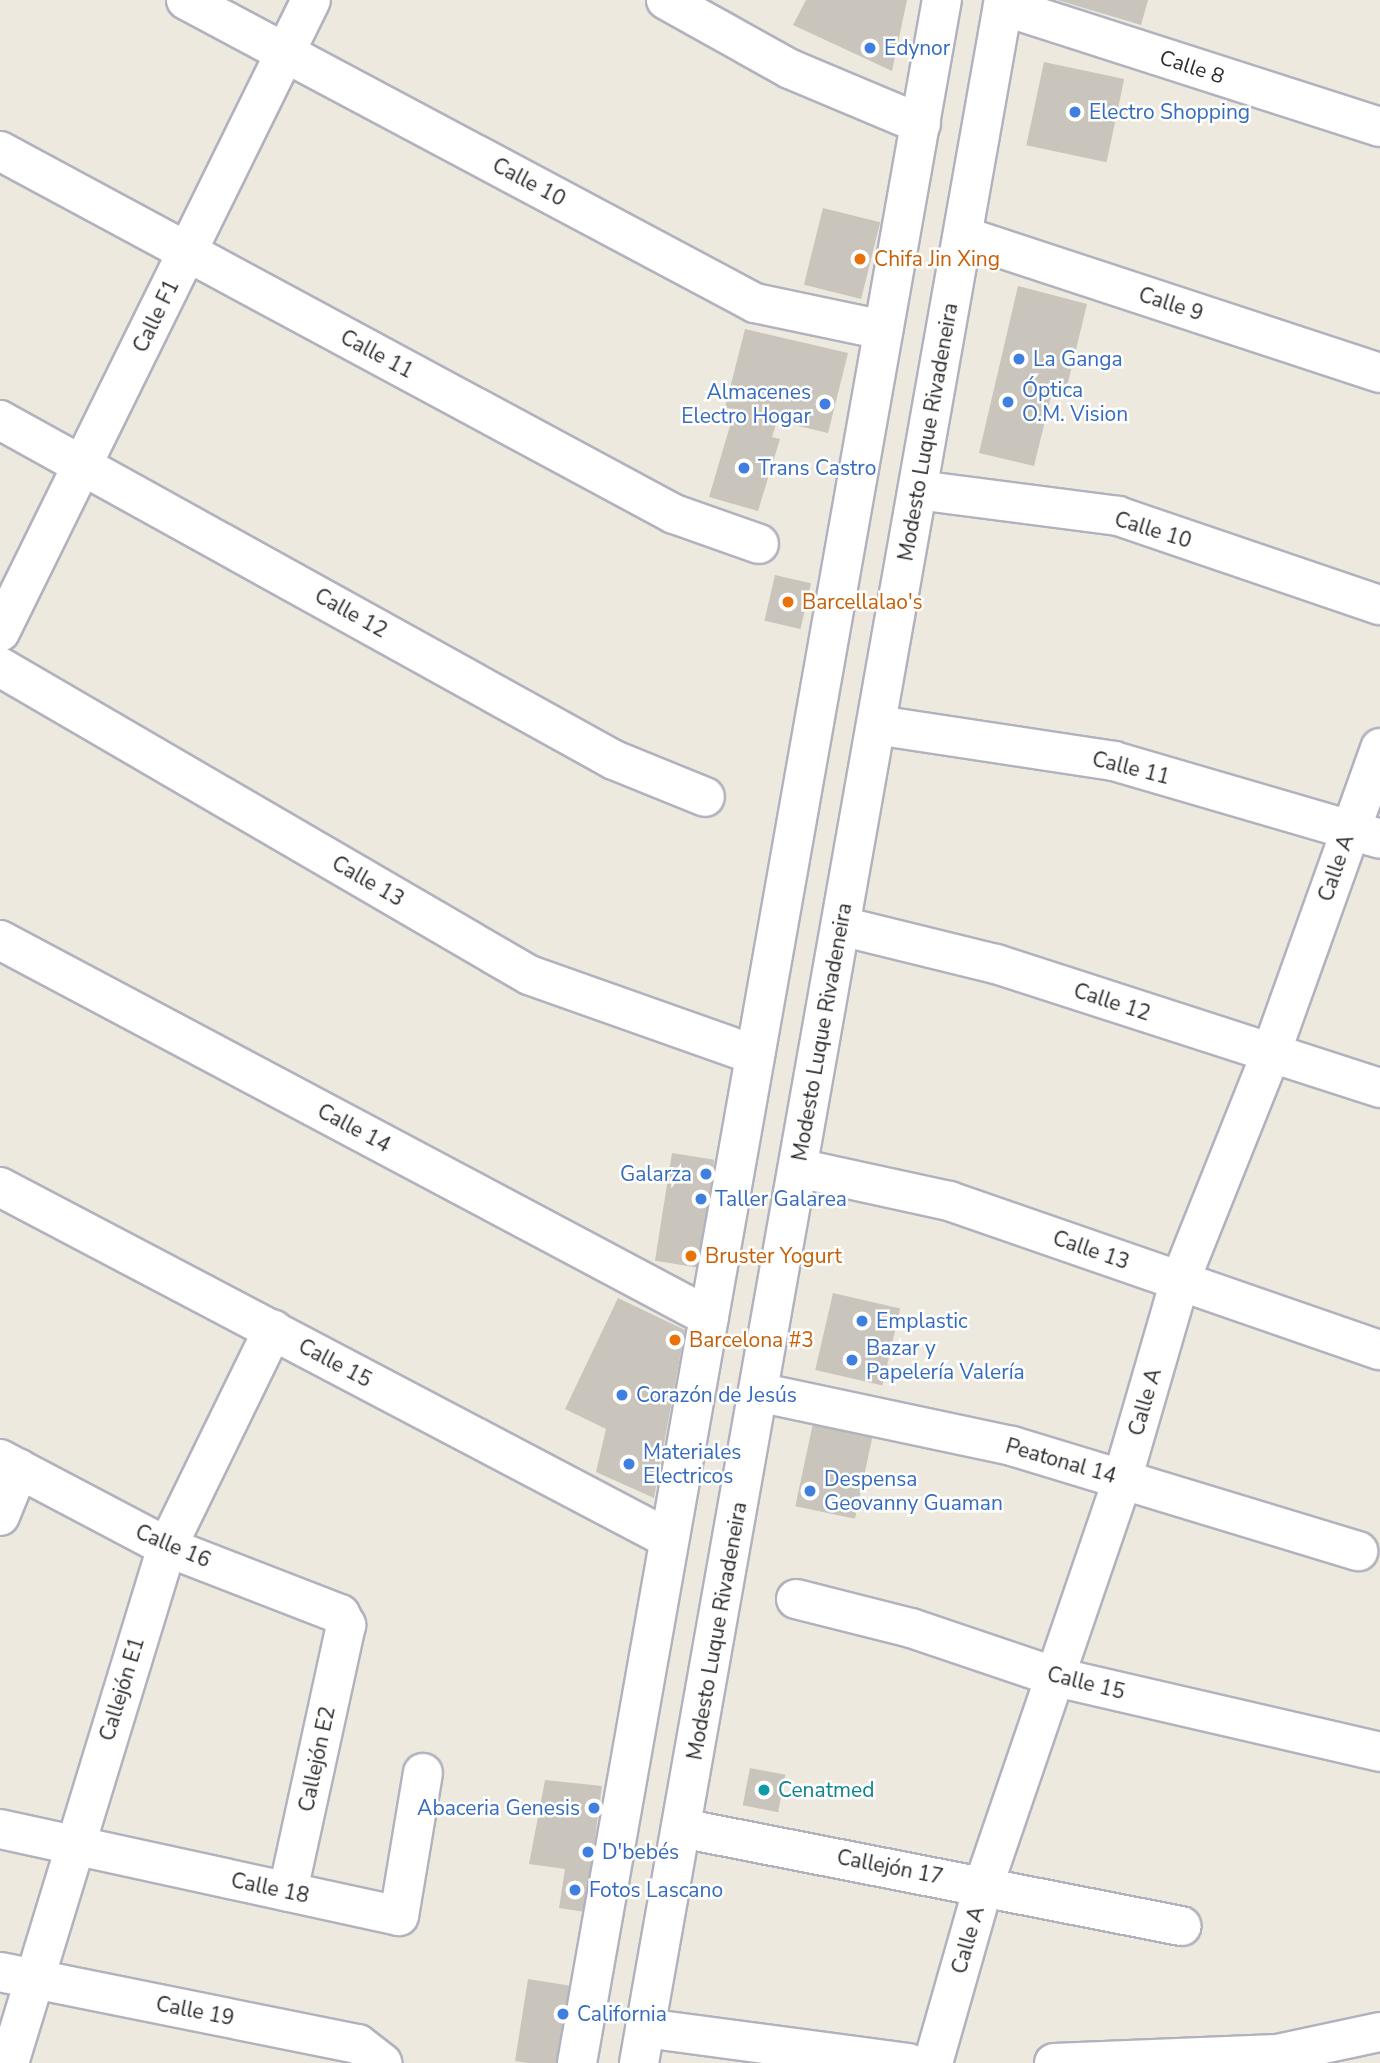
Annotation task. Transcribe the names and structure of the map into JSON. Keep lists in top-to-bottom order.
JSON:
{
  "streets": {
    "street": [
      "Calle 8",
      "Calle 10",
      "Calle 9",
      "Calle F1",
      "Calle 11",
      "Modesto Luque Rivadeneira",
      "Calle 12",
      "Calle A",
      "Calle 13",
      "Calle 14",
      "Calle 15",
      "Peatonal 14",
      "Calle 16",
      "Callejón E1",
      "Callejón E2",
      "Callejón 17",
      "Calle 18",
      "Calle 19"
    ]
  },
  "crossings": [
    ["Calle 8", "Modesto Luque Rivadeneira"],
    ["Calle 10", "Calle F1"],
    ["Calle 10", "Modesto Luque Rivadeneira"],
    ["Calle 9", "Modesto Luque Rivadeneira"],
    ["Calle F1", "Calle 11"],
    ["Calle F1", "Calle 12"],
    ["Calle 11", "Modesto Luque Rivadeneira"],
    ["Calle 11", "Calle A"],
    ["Modesto Luque Rivadeneira", "Calle 12"],
    ["Modesto Luque Rivadeneira", "Calle 13"],
    ["Modesto Luque Rivadeneira", "Peatonal 14"],
    ["Modesto Luque Rivadeneira", "Callejón 17"],
    ["Calle 12", "Calle A"],
    ["Calle A", "Calle 13"],
    ["Calle A", "Calle 15"],
    ["Calle A", "Peatonal 14"],
    ["Calle A", "Callejón 17"],
    ["Calle 15", "Callejón E1"],
    ["Calle 16", "Callejón E1"],
    ["Calle 16", "Callejón E2"],
    ["Callejón E1", "Calle 18"],
    ["Callejón E1", "Calle 19"],
    ["Callejón E2", "Calle 18"]
  ],
  "places": [
    "Edynor",
    "Electro Shopping",
    "Chifa Jin Xing",
    "La Ganga",
    "Óptica O.M. Vision",
    "Almacenes Electro Hogar",
    "Trans Castro",
    "Barcellalao's",
    "Galarza",
    "Taller Galarea",
    "Bruster Yogurt",
    "Emplastic",
    "Barcelona #3",
    "Bazar y Papelería Valería",
    "Corazón de Jesús",
    "Materiales Electricos",
    "Despensa Geovanny Guaman",
    "Cenatmed",
    "Abaceria Genesis",
    "D'bebés",
    "Fotos Lascano",
    "California"
  ]
}
